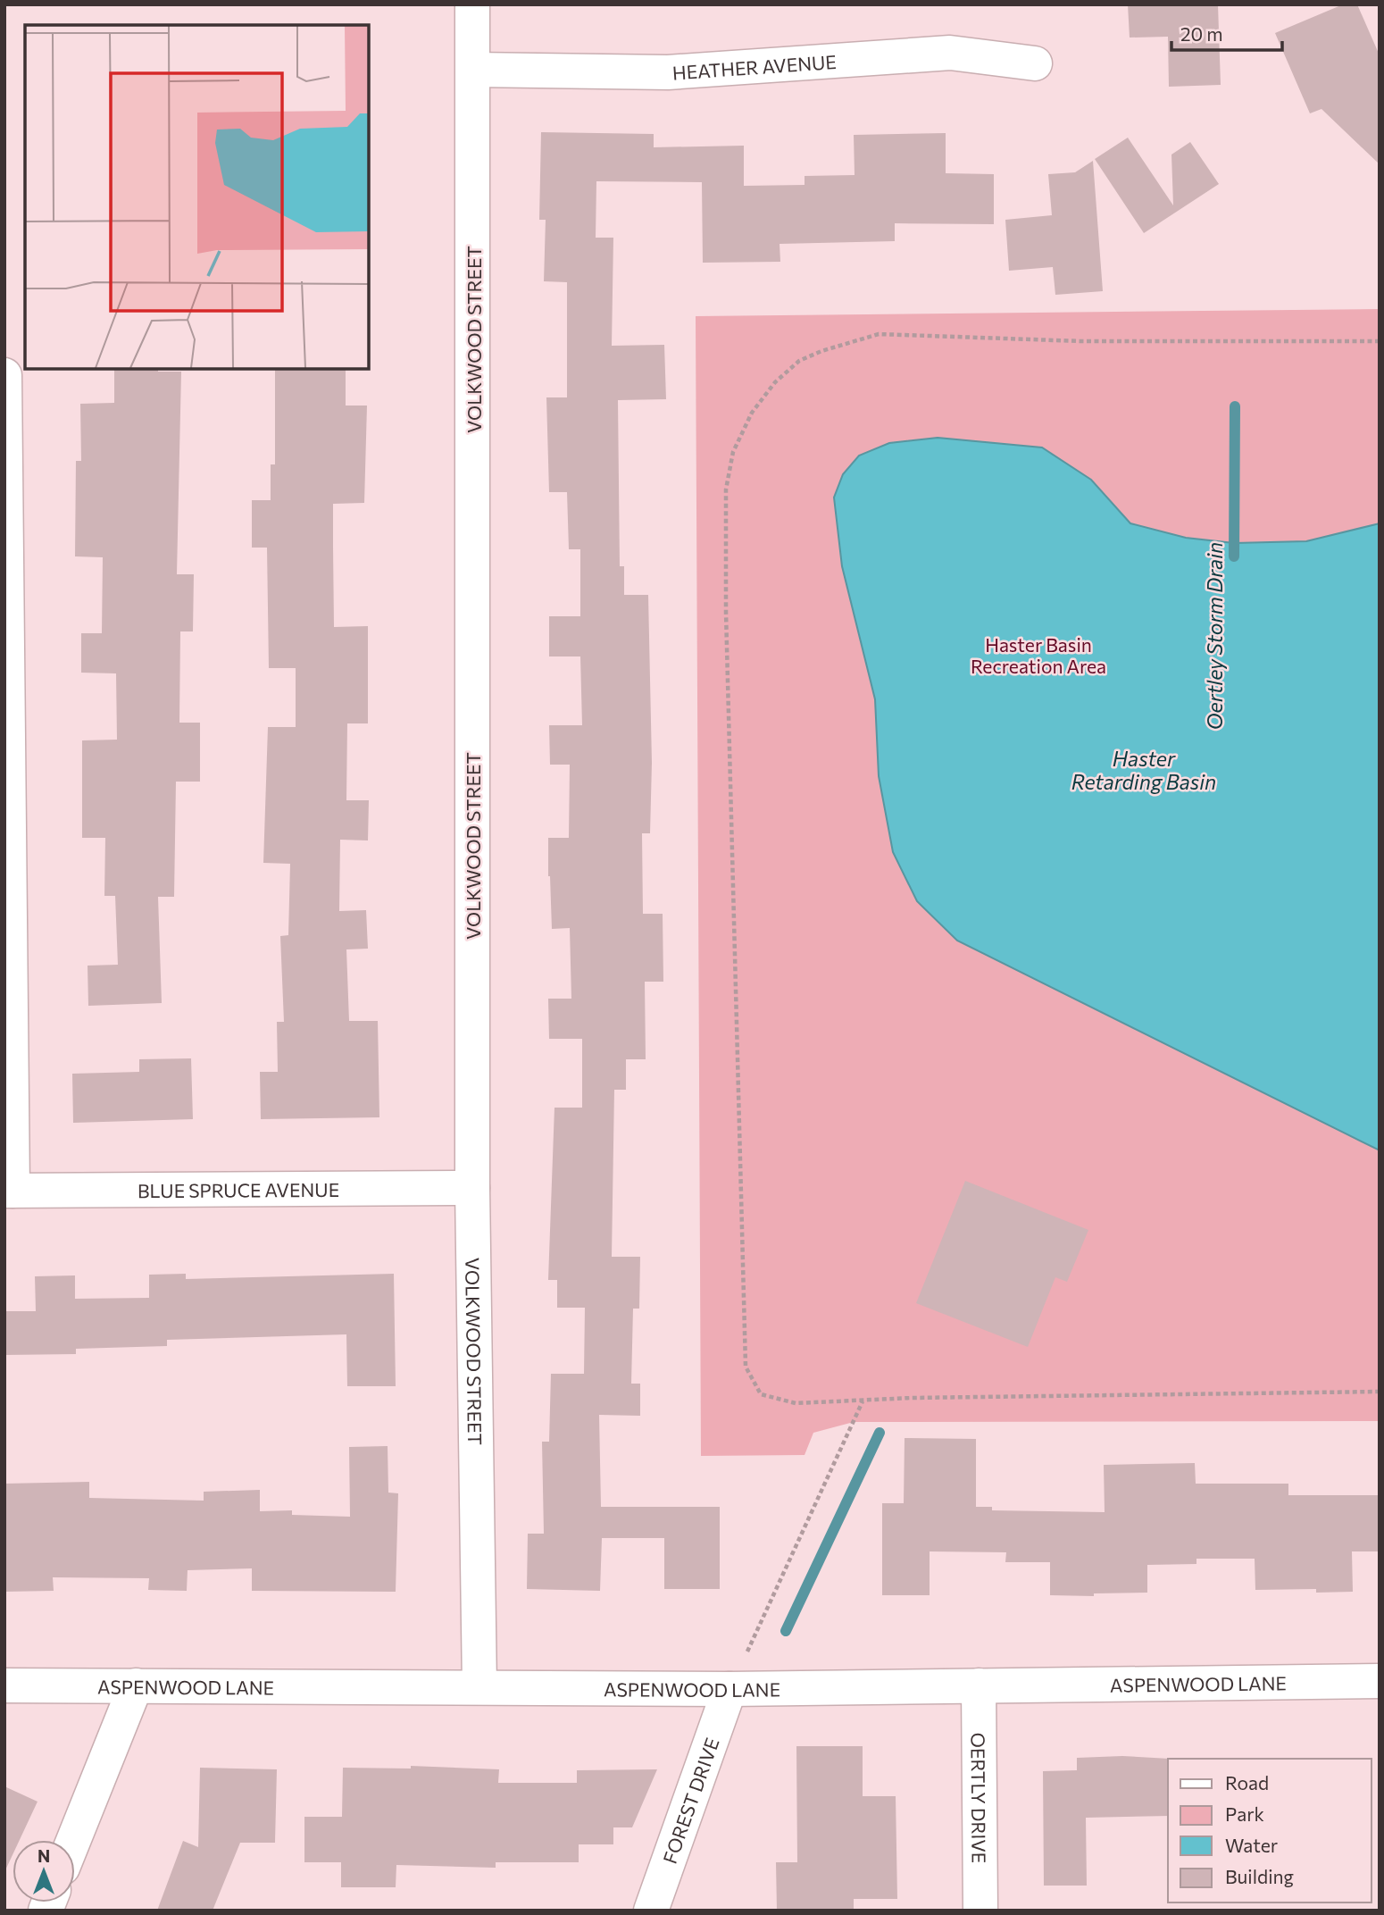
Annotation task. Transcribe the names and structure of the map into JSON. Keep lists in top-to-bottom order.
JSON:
{
  "streets": {
    "street": [
      "HEATHER AVENUE",
      "VOLKWOOD STREET",
      "BLUE SPRUCE AVENUE",
      "ASPENWOOD LANE",
      "OERTLY DRIVE",
      "FOREST DRIVE"
    ]
  },
  "crossings": [
    ["HEATHER AVENUE", "VOLKWOOD STREET"],
    ["VOLKWOOD STREET", "BLUE SPRUCE AVENUE"],
    ["VOLKWOOD STREET", "ASPENWOOD LANE"],
    ["ASPENWOOD LANE", "OERTLY DRIVE"],
    ["ASPENWOOD LANE", "FOREST DRIVE"]
  ],
  "water": ["Oertley Storm Drain", "Haster Retarding Basin"],
  "parks": ["Haster Basin Recreation Area"],
  "legend": [
    "Road",
    "Park",
    "Water",
    "Building"
  ],
  "scale_bar": "20 m",
  "north": "top"
}
